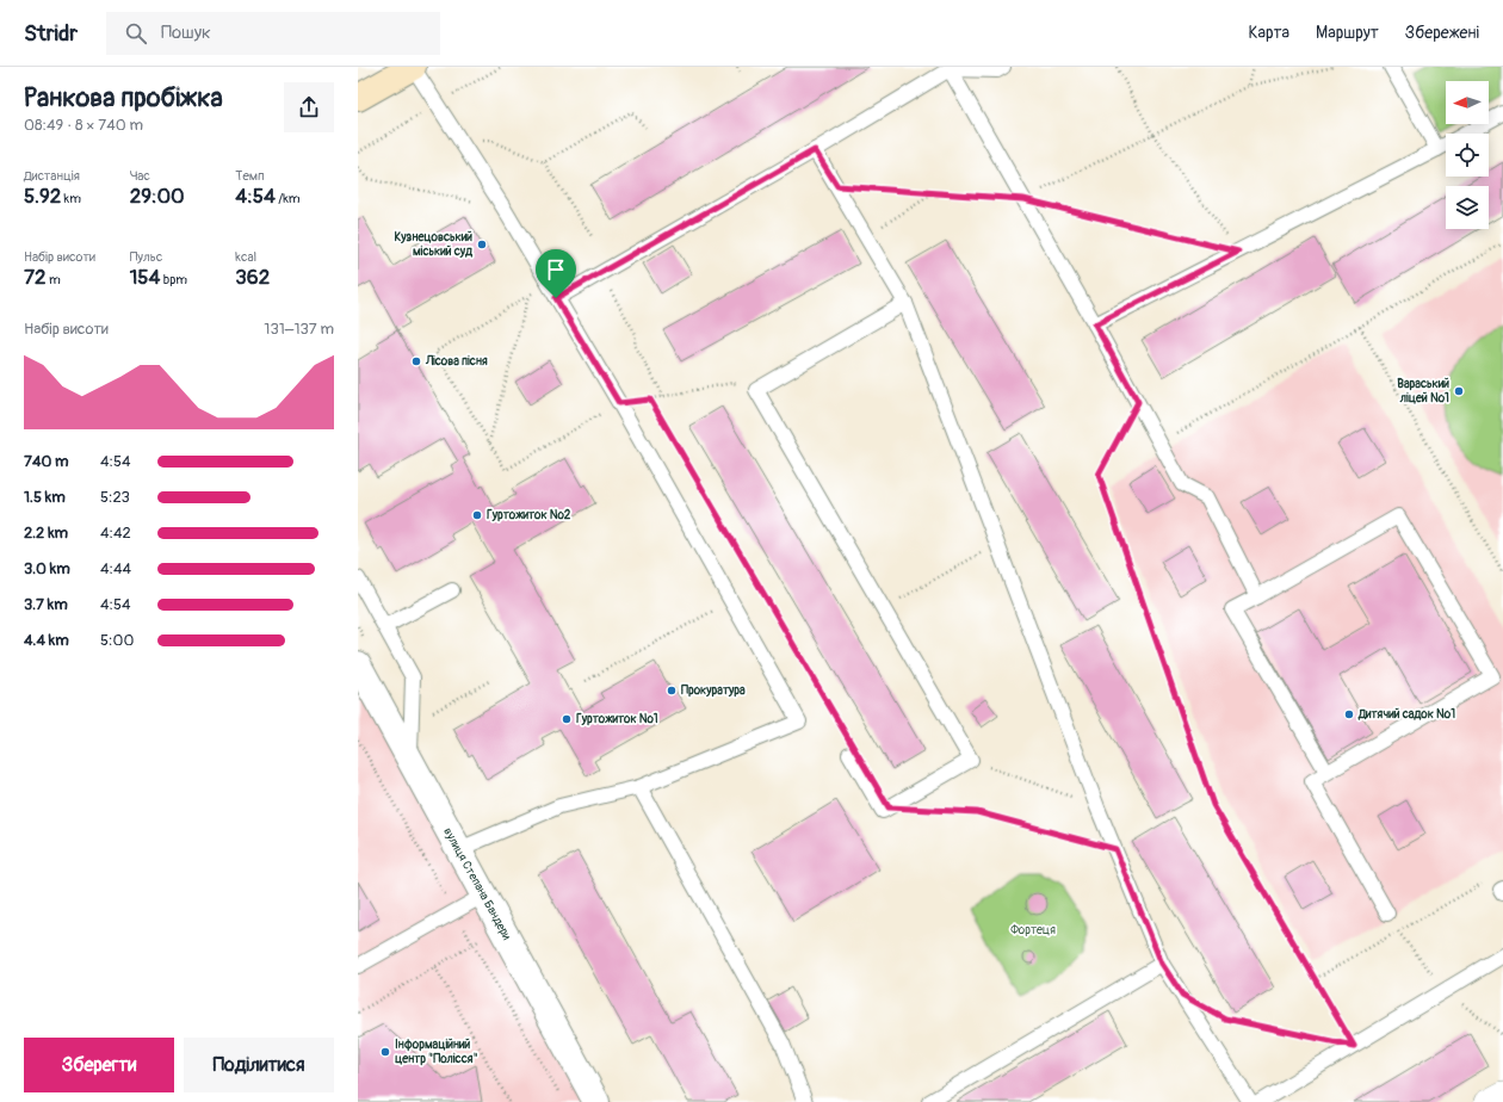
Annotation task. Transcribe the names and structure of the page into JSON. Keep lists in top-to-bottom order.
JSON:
{
  "streets": {
    "street": ["вулиця Степана Бандери"]
  },
  "parks": ["Фортеця"],
  "places": [
    "Кузнецовський міський суд",
    "Лісова пісня",
    "Вараський ліцей №1",
    "Гуртожиток №2",
    "Прокуратура",
    "Дитячий садок №1",
    "Гуртожиток №1",
    "Інформаційний центр \"Полісся\""
  ],
  "north": "left",
  "page": {
    "header": "Stridr",
    "search": "Пошук",
    "nav": ["Карта", "Маршрут", "Збережені"],
    "heading": ["Ранкова пробіжка", "08:49 · 8 × 740 m"],
    "stats": [
      ["Дистанція", "5.92 km"],
      ["Час", "29:00"],
      ["Темп", "4:54 /km"],
      ["Набір висоти", "72 m"],
      ["Пульс", "154 bpm"],
      ["kcal", "362"]
    ],
    "chart": ["Набір висоти", "131–137 m"],
    "list": [
      {
        "name": "740 m",
        "note": "4:54"
      },
      {
        "name": "1.5 km",
        "note": "5:23"
      },
      {
        "name": "2.2 km",
        "note": "4:42"
      },
      {
        "name": "3.0 km",
        "note": "4:44"
      },
      {
        "name": "3.7 km",
        "note": "4:54"
      },
      {
        "name": "4.4 km",
        "note": "5:00"
      }
    ],
    "buttons": ["Зберегти", "Поділитися"]
  }
}
